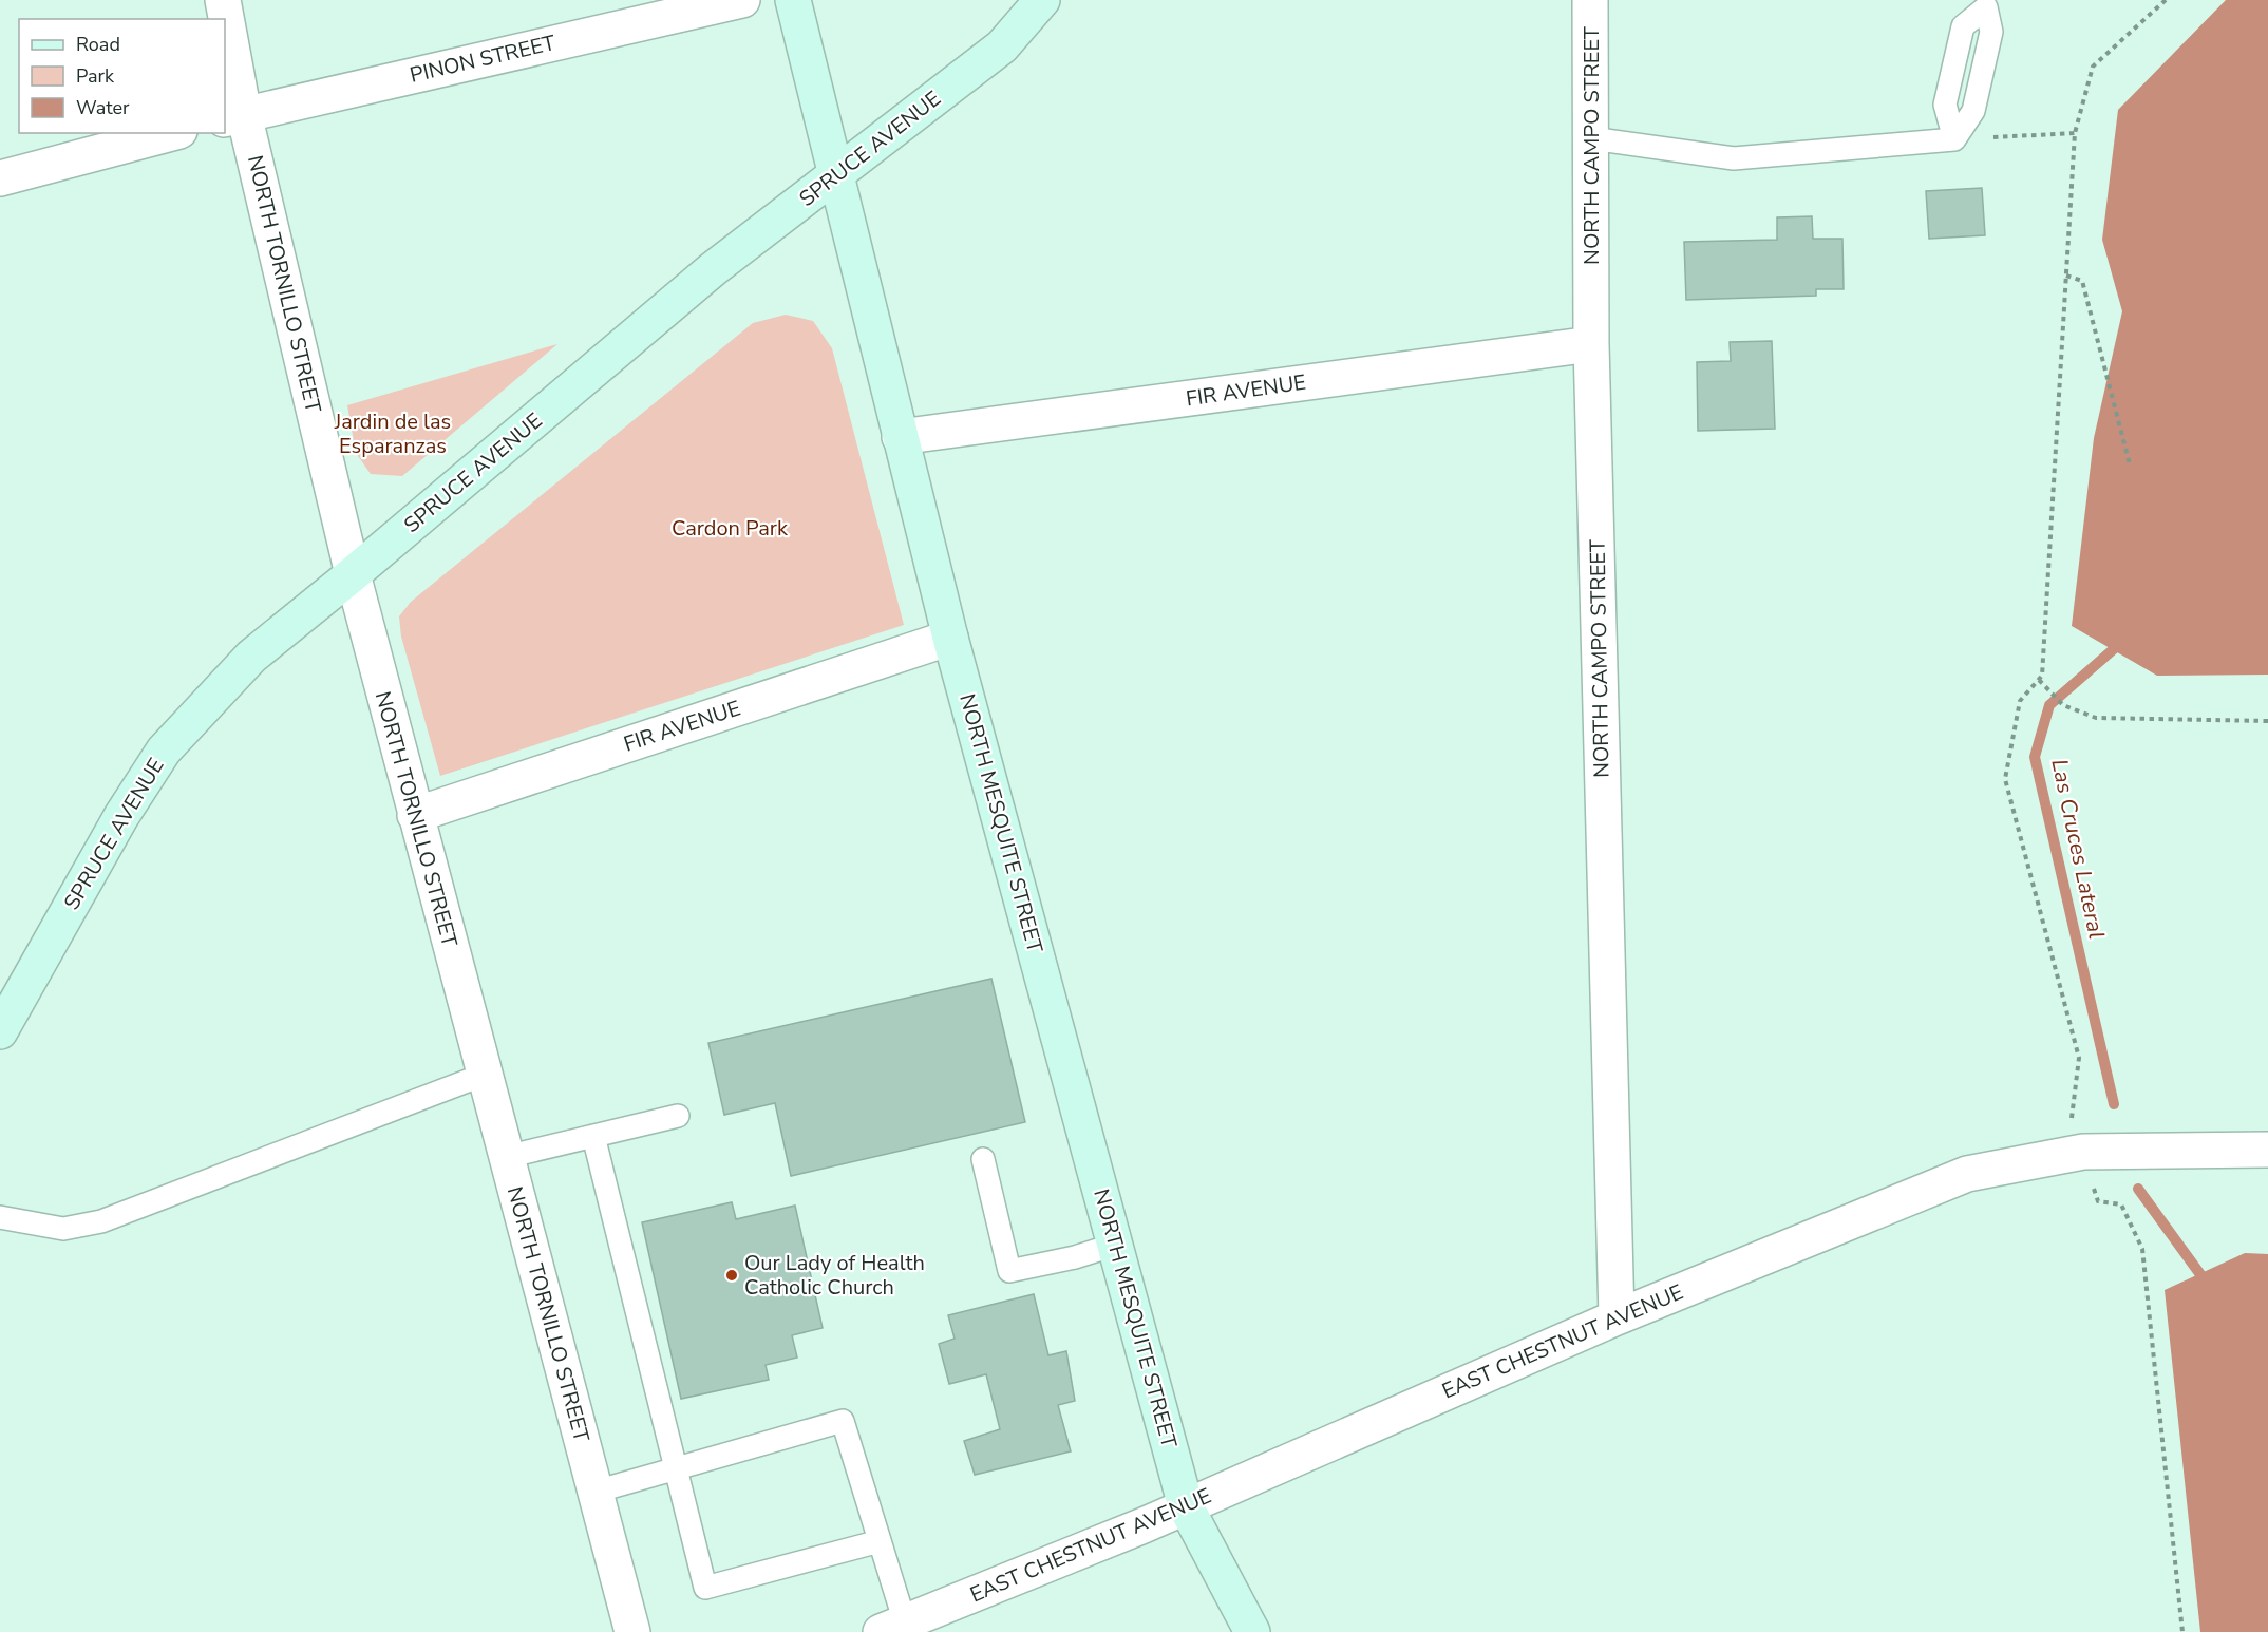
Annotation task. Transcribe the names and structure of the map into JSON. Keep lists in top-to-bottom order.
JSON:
{
  "streets": {
    "street": [
      "PINON STREET",
      "NORTH CAMPO STREET",
      "SPRUCE AVENUE",
      "NORTH TORNILLO STREET",
      "FIR AVENUE",
      "NORTH MESQUITE STREET",
      "EAST CHESTNUT AVENUE"
    ]
  },
  "crossings": [
    ["PINON STREET", "NORTH TORNILLO STREET"],
    ["NORTH CAMPO STREET", "FIR AVENUE"],
    ["NORTH CAMPO STREET", "EAST CHESTNUT AVENUE"],
    ["SPRUCE AVENUE", "NORTH TORNILLO STREET"],
    ["SPRUCE AVENUE", "NORTH MESQUITE STREET"],
    ["NORTH TORNILLO STREET", "FIR AVENUE"],
    ["FIR AVENUE", "NORTH MESQUITE STREET"],
    ["NORTH MESQUITE STREET", "EAST CHESTNUT AVENUE"]
  ],
  "water": ["Las Cruces Lateral"],
  "parks": ["Jardin de las Esparanzas", "Cardon Park"],
  "places": ["Our Lady of Health Catholic Church"],
  "legend": ["Road", "Park", "Water"]
}
